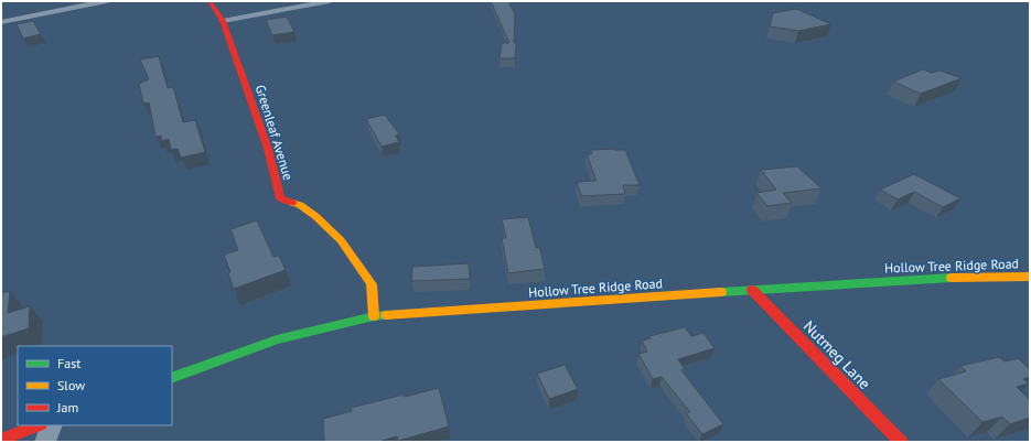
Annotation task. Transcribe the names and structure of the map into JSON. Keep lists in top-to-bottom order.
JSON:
{
  "streets": {
    "street": ["Greenleaf Avenue", "Hollow Tree Ridge Road", "Nutmeg Lane"]
  },
  "crossings": [
    ["Greenleaf Avenue", "Hollow Tree Ridge Road"],
    ["Hollow Tree Ridge Road", "Nutmeg Lane"]
  ],
  "legend": ["Fast", "Slow", "Jam"]
}
